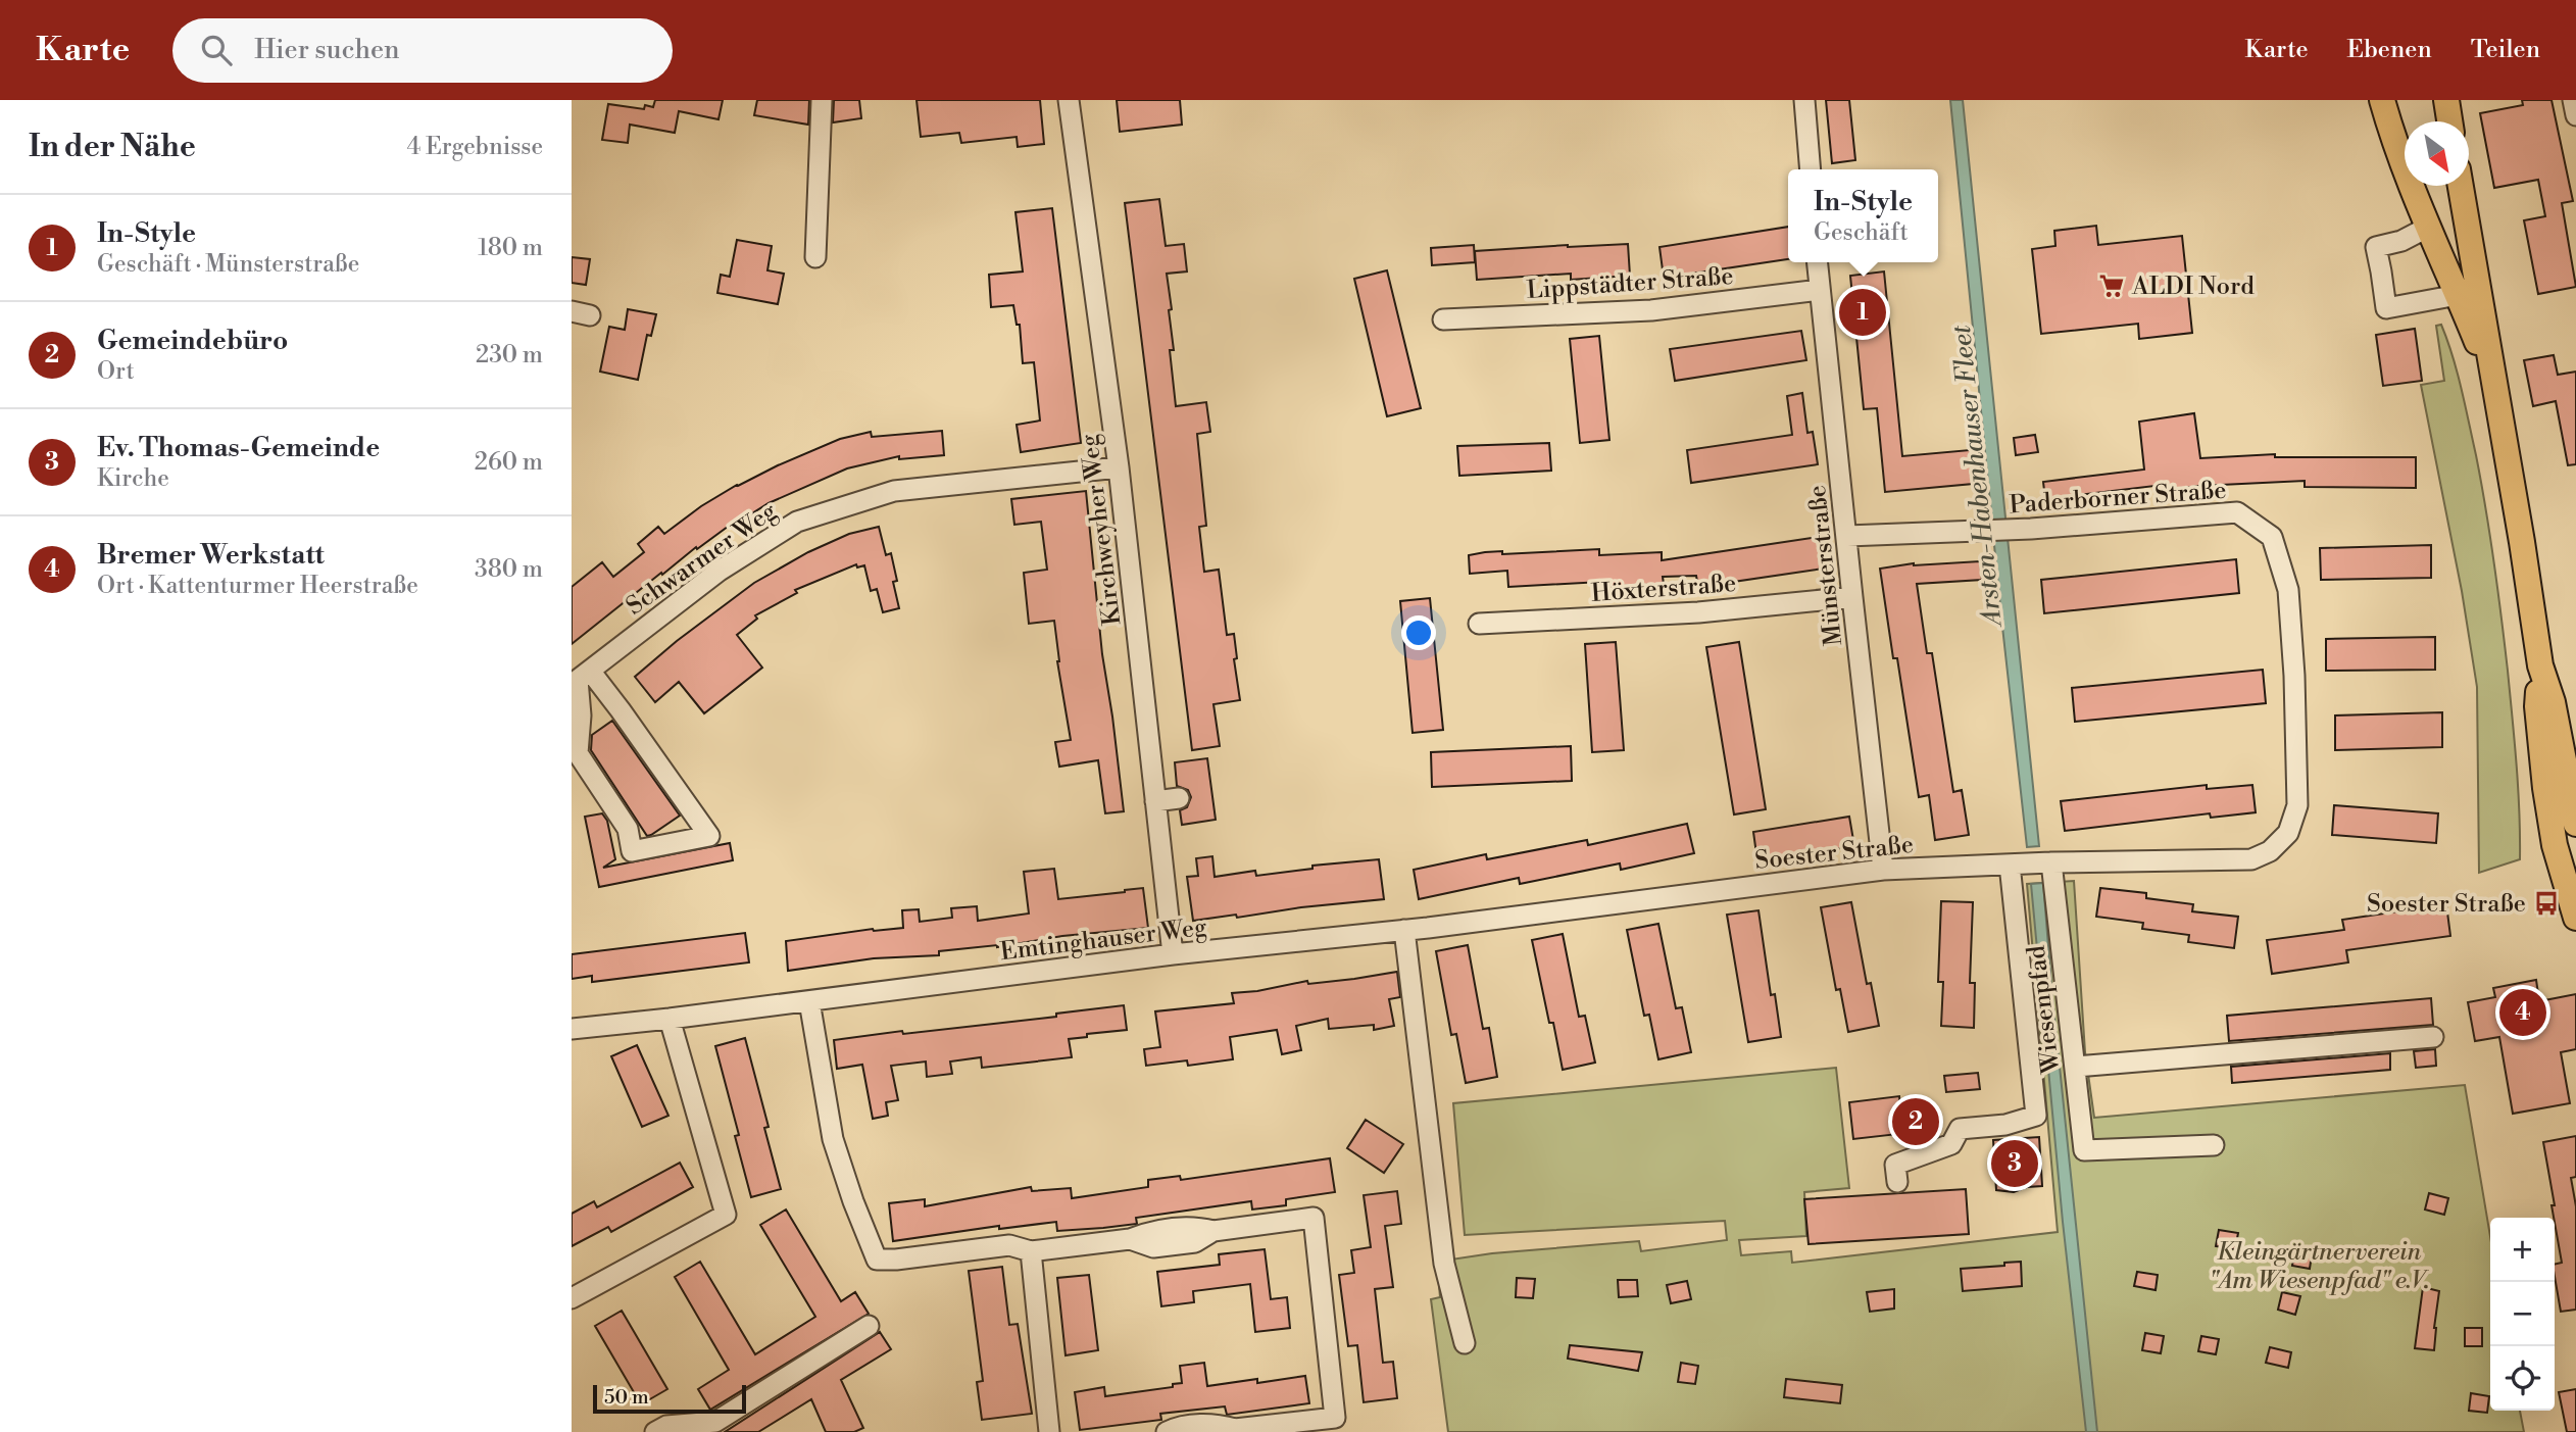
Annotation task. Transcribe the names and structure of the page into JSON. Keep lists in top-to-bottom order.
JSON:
{
  "streets": {
    "street": [
      "Lippstädter Straße",
      "Paderborner Straße",
      "Kirchweyher Weg",
      "Schwarmer Weg",
      "Münsterstraße",
      "Höxterstraße",
      "Soester Straße",
      "Emtinghauser Weg",
      "Wiesenpfad"
    ]
  },
  "crossings": [
    ["Lippstädter Straße", "Münsterstraße"],
    ["Paderborner Straße", "Münsterstraße"],
    ["Paderborner Straße", "Soester Straße"],
    ["Kirchweyher Weg", "Schwarmer Weg"],
    ["Kirchweyher Weg", "Emtinghauser Weg"],
    ["Münsterstraße", "Höxterstraße"],
    ["Münsterstraße", "Soester Straße"],
    ["Soester Straße", "Emtinghauser Weg"],
    ["Soester Straße", "Wiesenpfad"]
  ],
  "water": ["Arsten-Habenhauser Fleet"],
  "parks": ["Kleingärtnerverein \"Am Wiesenpfad\" e.V."],
  "places": {
    "supermarket": ["ALDI Nord"],
    "bus stop": ["Soester Straße"]
  },
  "scale_bar": "50 m",
  "north": "bottom right",
  "page": {
    "header": "Karte",
    "search": "Hier suchen",
    "nav": ["Karte", "Ebenen", "Teilen"],
    "heading": ["In der Nähe", "4 Ergebnisse"],
    "popup": ["In-Style", "Geschäft"],
    "list": [
      {
        "mark": "1",
        "name": "In-Style",
        "note": "Geschäft · Münsterstraße",
        "value": "180 m"
      },
      {
        "mark": "2",
        "name": "Gemeindebüro",
        "note": "Ort",
        "value": "230 m"
      },
      {
        "mark": "3",
        "name": "Ev. Thomas-Gemeinde",
        "note": "Kirche",
        "value": "260 m"
      },
      {
        "mark": "4",
        "name": "Bremer Werkstatt",
        "note": "Ort · Kattenturmer Heerstraße",
        "value": "380 m"
      }
    ],
    "pins": [
      "1",
      "4",
      "2",
      "3"
    ],
    "map_buttons": ["+", "−"],
    "scale": "50 m"
  }
}
